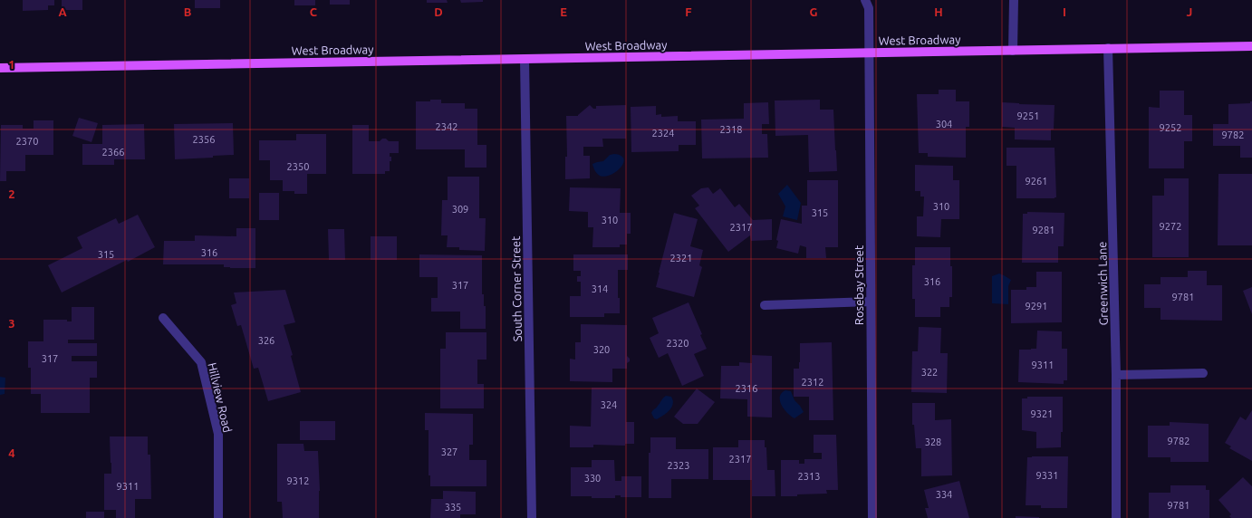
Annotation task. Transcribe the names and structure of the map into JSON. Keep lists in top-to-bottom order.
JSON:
{
  "streets": {
    "main road": ["West Broadway"],
    "street": [
      "Greenwich Lane",
      "Rosebay Street",
      "South Corner Street",
      "Hillview Road"
    ]
  },
  "crossings": [
    ["West Broadway", "Greenwich Lane"],
    ["West Broadway", "Rosebay Street"],
    ["West Broadway", "South Corner Street"]
  ],
  "house_numbers": [
    "9251",
    "304",
    "2342",
    "9252",
    "2318",
    "2324",
    "9782",
    "2356",
    "2370",
    "2366",
    "2350",
    "9261",
    "310",
    "309",
    "315",
    "310",
    "9272",
    "2317",
    "9281",
    "316",
    "315",
    "2321",
    "316",
    "317",
    "314",
    "9781",
    "9291",
    "326",
    "2320",
    "320",
    "317",
    "9311",
    "322",
    "2312",
    "2316",
    "324",
    "9321",
    "9782",
    "328",
    "327",
    "2317",
    "2323",
    "9331",
    "2313",
    "330",
    "9312",
    "9311",
    "334",
    "9781",
    "335"
  ],
  "grid": {
    "columns": [
      "A",
      "B",
      "C",
      "D",
      "E",
      "F",
      "G",
      "H",
      "I",
      "J"
    ],
    "rows": [
      "1",
      "2",
      "3",
      "4"
    ]
  }
}
